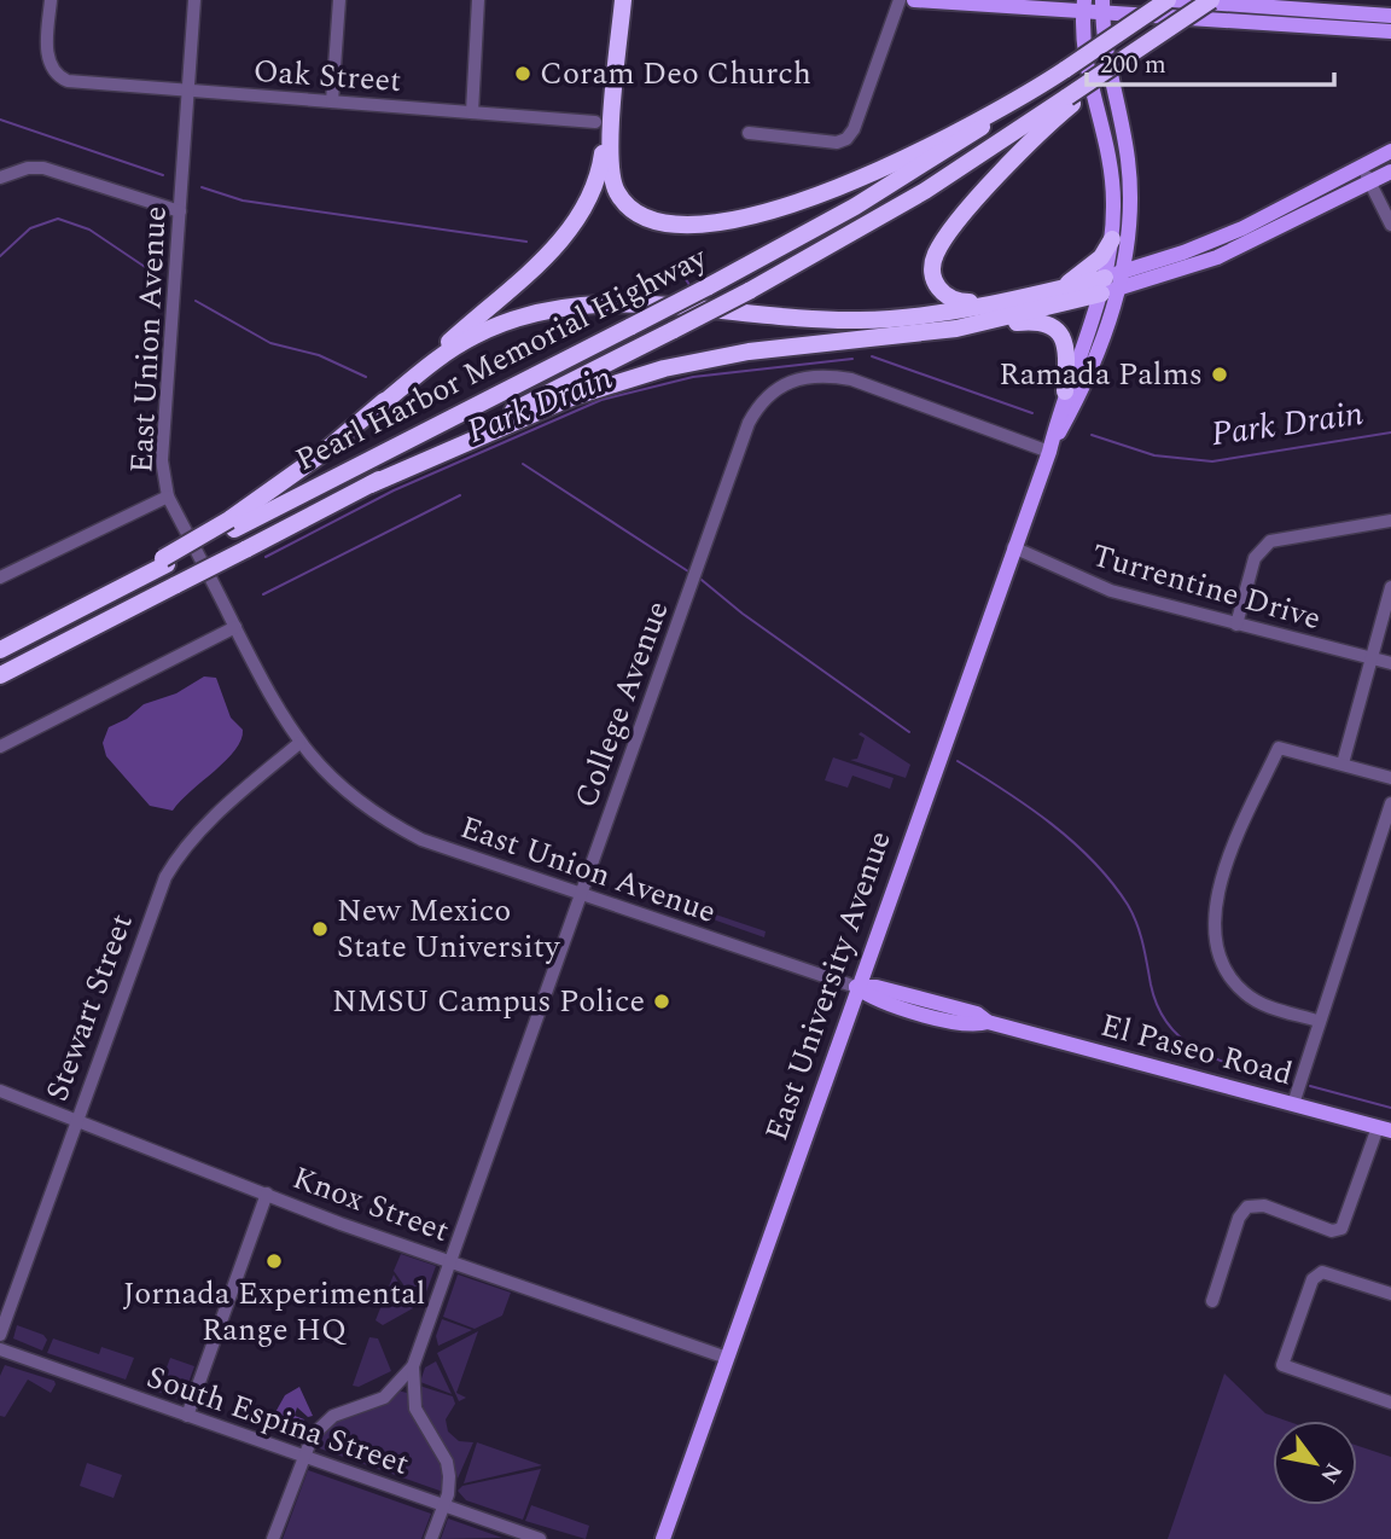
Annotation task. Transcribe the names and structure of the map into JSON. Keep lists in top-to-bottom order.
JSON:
{
  "streets": {
    "highway": ["Pearl Harbor Memorial Highway"],
    "main road": ["East University Avenue", "El Paseo Road"],
    "street": [
      "Oak Street",
      "East Union Avenue",
      "Turrentine Drive",
      "College Avenue",
      "Stewart Street",
      "Knox Street",
      "South Espina Street"
    ]
  },
  "crossings": [
    ["Oak Street", "East Union Avenue"],
    ["East Union Avenue", "College Avenue"],
    ["East Union Avenue", "East University Avenue"],
    ["East Union Avenue", "Stewart Street"],
    ["East Union Avenue", "El Paseo Road"],
    ["Turrentine Drive", "East University Avenue"],
    ["College Avenue", "East University Avenue"],
    ["College Avenue", "Knox Street"],
    ["East University Avenue", "El Paseo Road"],
    ["East University Avenue", "Knox Street"],
    ["Stewart Street", "Knox Street"]
  ],
  "water": ["Park Drain"],
  "places": [
    "Coram Deo Church",
    "Ramada Palms",
    "New Mexico State University",
    "NMSU Campus Police",
    "Jornada Experimental Range HQ"
  ],
  "scale_bar": "200 m",
  "north": "bottom right"
}
